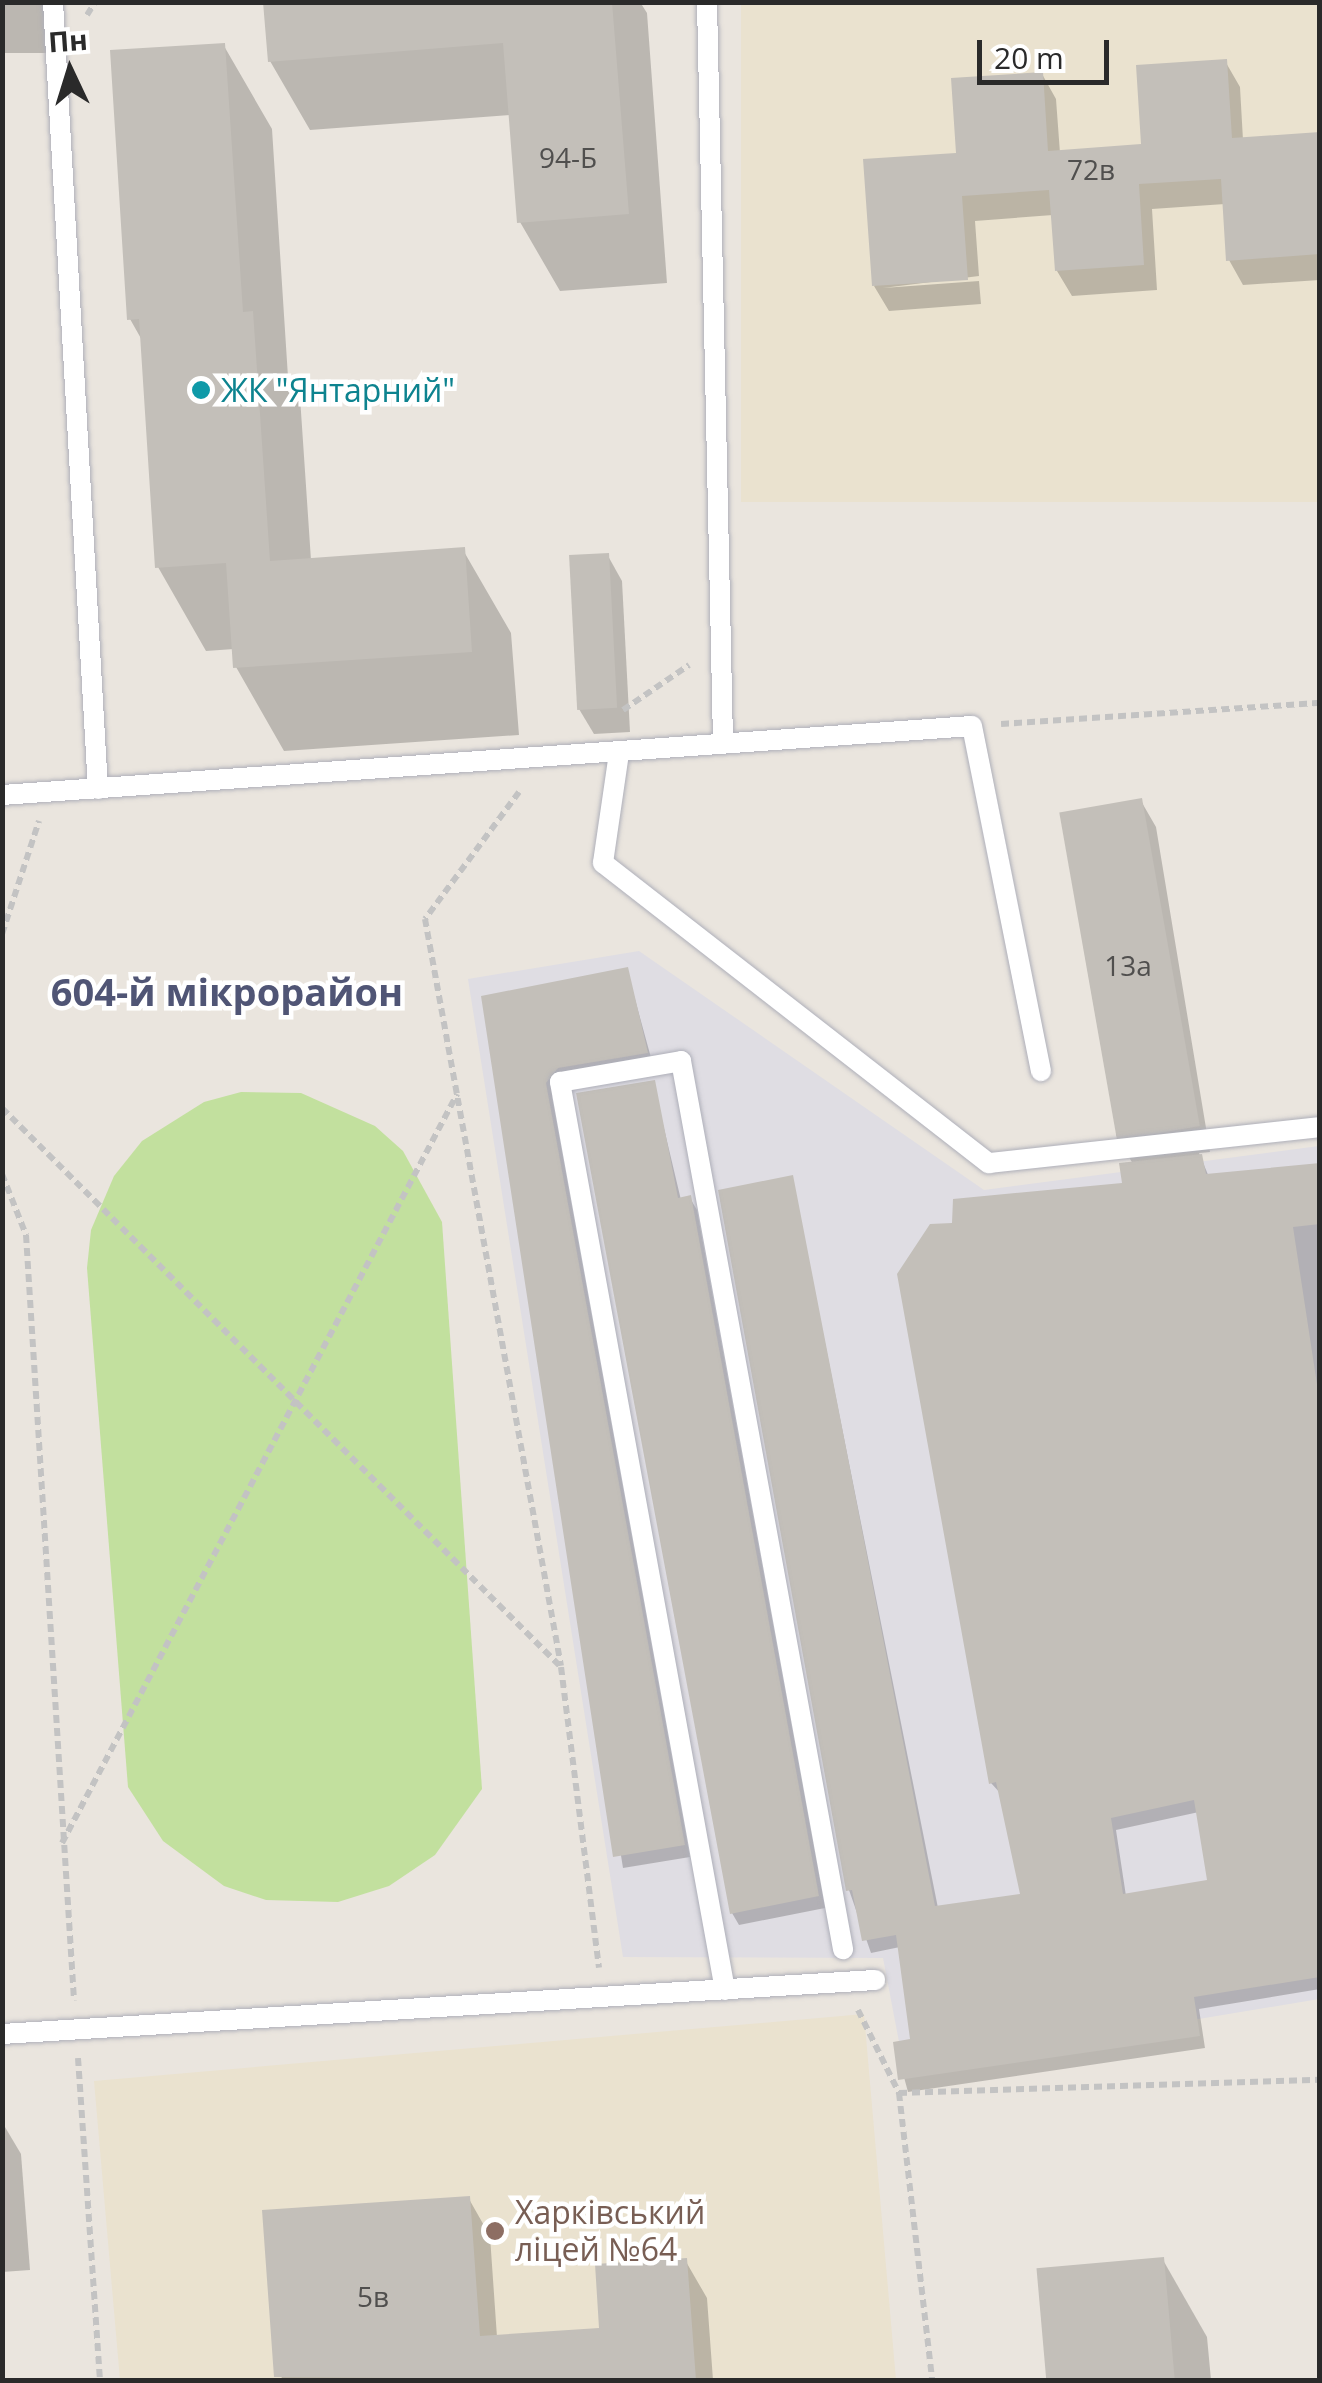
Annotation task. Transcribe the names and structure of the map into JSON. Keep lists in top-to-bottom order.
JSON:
{
  "districts": ["604-й мікрорайон"],
  "places": ["ЖК \"Янтарний\"", "Харківський ліцей №64"],
  "house_numbers": [
    "94-Б",
    "72в",
    "13а",
    "5в"
  ],
  "scale_bar": "20 m",
  "north": "top"
}
